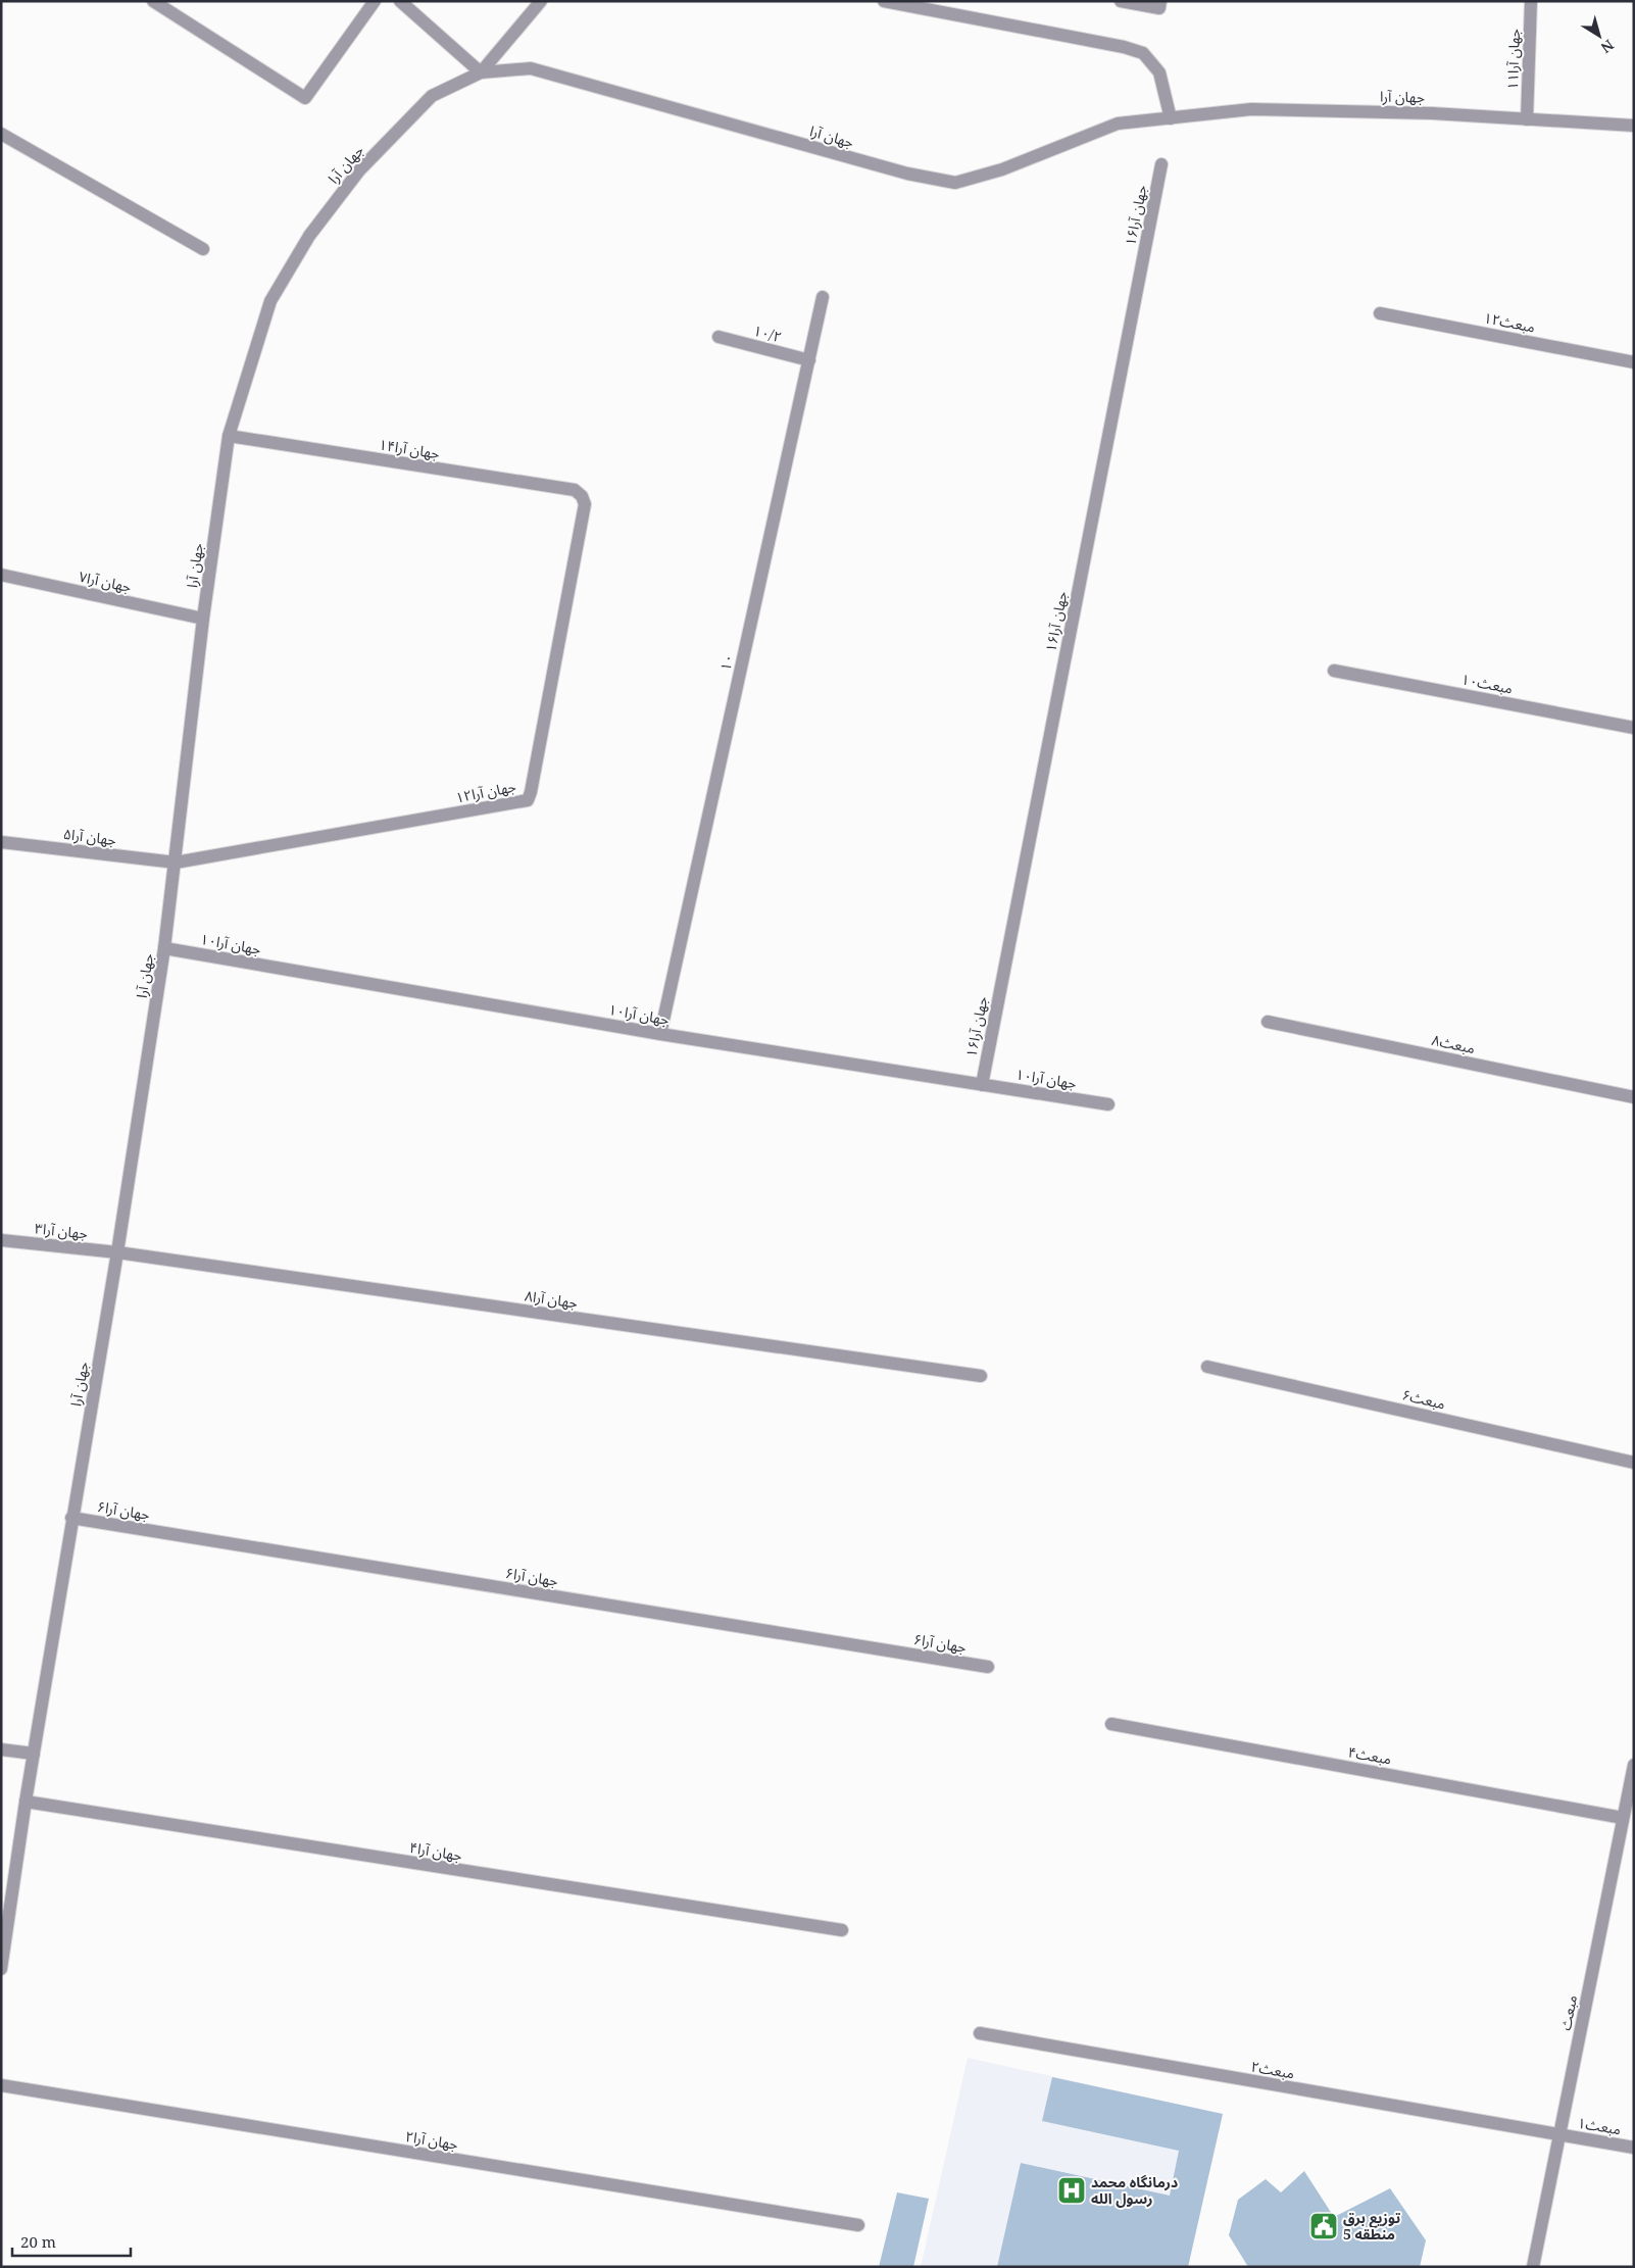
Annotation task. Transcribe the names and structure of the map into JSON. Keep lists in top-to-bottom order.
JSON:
{
  "streets": {
    "street": [
      "جهان آرا۱۱",
      "جهان آرا",
      "جهان آرا۱۶",
      "مبعث۱۲",
      "۱۰/۲",
      "جهان آرا۱۴",
      "جهان آرا۷",
      "۱۰",
      "مبعث۱۰",
      "جهان آرا۱۲",
      "جهان آرا۵",
      "جهان آرا۱۰",
      "مبعث۸",
      "جهان آرا۳",
      "جهان آرا۸",
      "مبعث۶",
      "جهان آرا۶",
      "مبعث۴",
      "جهان آرا۴",
      "مبعث",
      "مبعث۲",
      "مبعث۱",
      "جهان آرا۲"
    ]
  },
  "crossings": [
    ["جهان آرا۱۱", "جهان آرا"],
    ["جهان آرا", "جهان آرا۱۴"],
    ["جهان آرا", "جهان آرا۷"],
    ["جهان آرا", "جهان آرا۱۲"],
    ["جهان آرا", "جهان آرا۵"],
    ["جهان آرا", "جهان آرا۱۰"],
    ["جهان آرا", "جهان آرا۳"],
    ["جهان آرا", "جهان آرا۸"],
    ["جهان آرا", "جهان آرا۶"],
    ["جهان آرا", "جهان آرا۴"],
    ["جهان آرا۱۶", "جهان آرا۱۰"],
    ["۱۰/۲", "۱۰"],
    ["جهان آرا۱۴", "جهان آرا۱۲"],
    ["۱۰", "جهان آرا۱۰"],
    ["جهان آرا۱۲", "جهان آرا۵"],
    ["جهان آرا۳", "جهان آرا۸"],
    ["مبعث۴", "مبعث"],
    ["مبعث", "مبعث۲"],
    ["مبعث", "مبعث۱"],
    ["مبعث۲", "مبعث۱"]
  ],
  "places": {
    "hospital": ["درمانگاه محمد رسول الله"],
    "public building": ["توزیع برق منطقه 5"]
  },
  "scale_bar": "20 m",
  "north": "bottom right"
}
